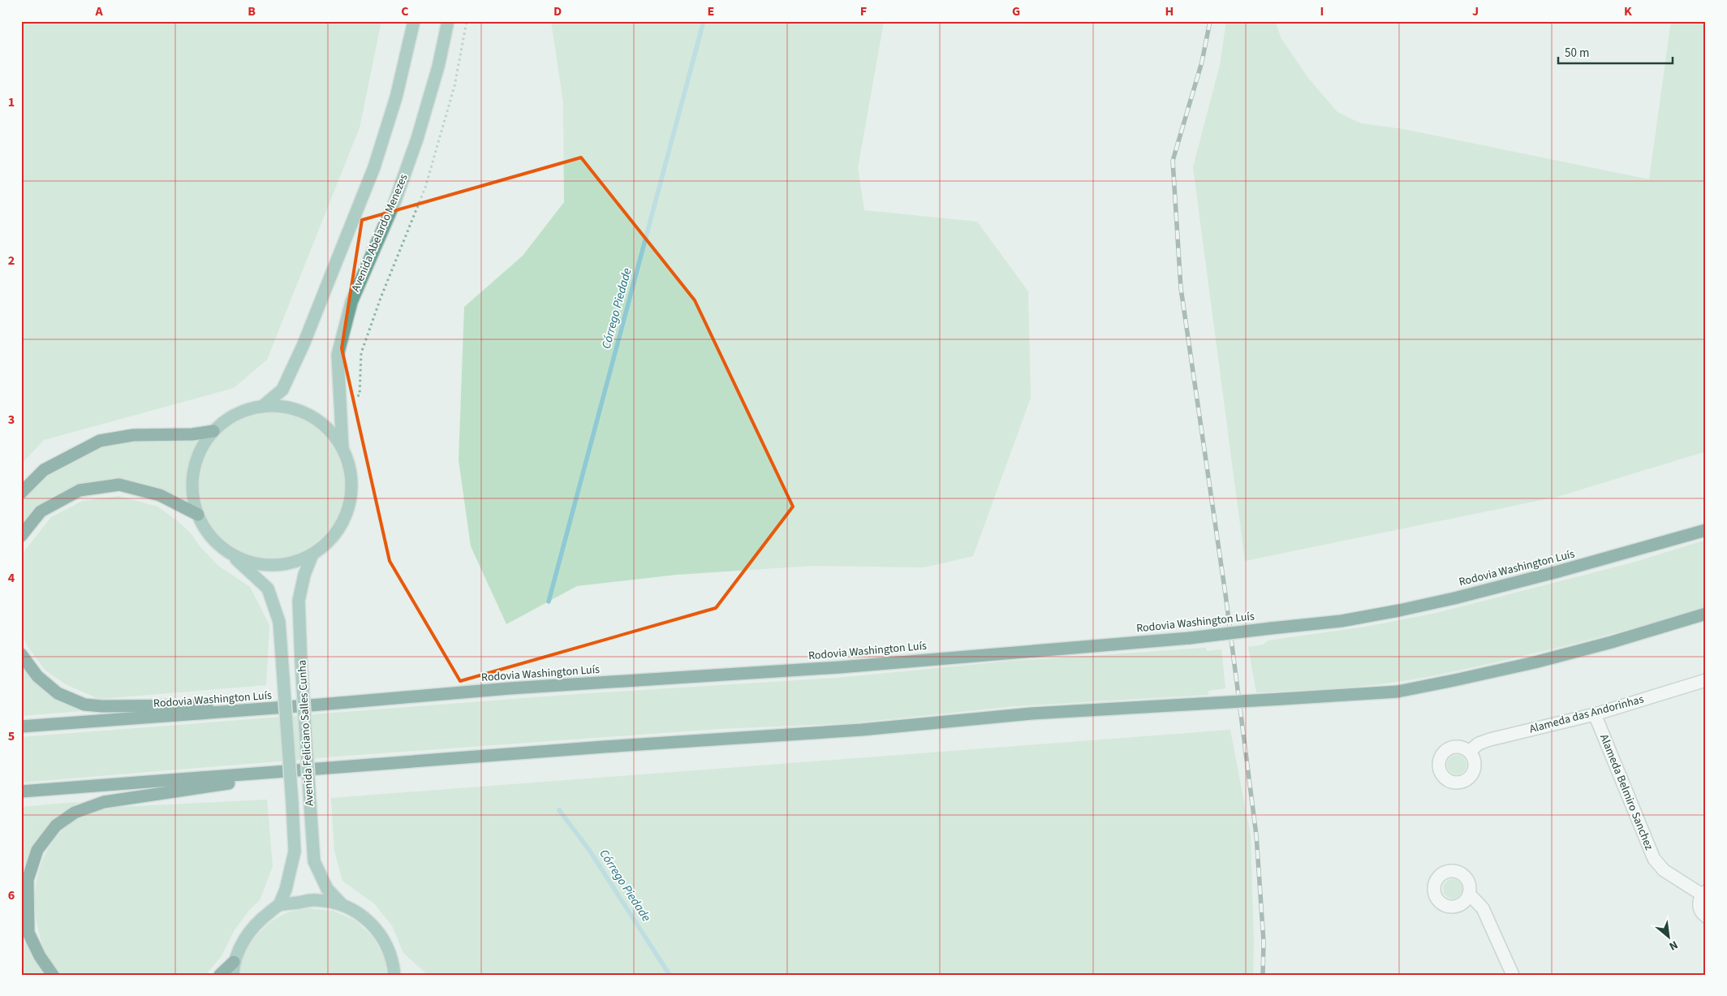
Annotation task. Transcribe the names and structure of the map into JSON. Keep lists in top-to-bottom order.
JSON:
{
  "streets": {
    "highway": ["Rodovia Washington Luís"],
    "main road": ["Avenida Abelardo Menezes", "Avenida Feliciano Salles Cunha"],
    "street": ["Alameda das Andorinhas", "Alameda Belmiro Sanchez"]
  },
  "crossings": [
    ["Alameda das Andorinhas", "Alameda Belmiro Sanchez"]
  ],
  "water": ["Córrego Piedade"],
  "scale_bar": "50 m",
  "north": "bottom right",
  "grid": {
    "columns": [
      "A",
      "B",
      "C",
      "D",
      "E",
      "F",
      "G",
      "H",
      "I",
      "J",
      "K"
    ],
    "rows": [
      "1",
      "2",
      "3",
      "4",
      "5",
      "6"
    ]
  }
}
